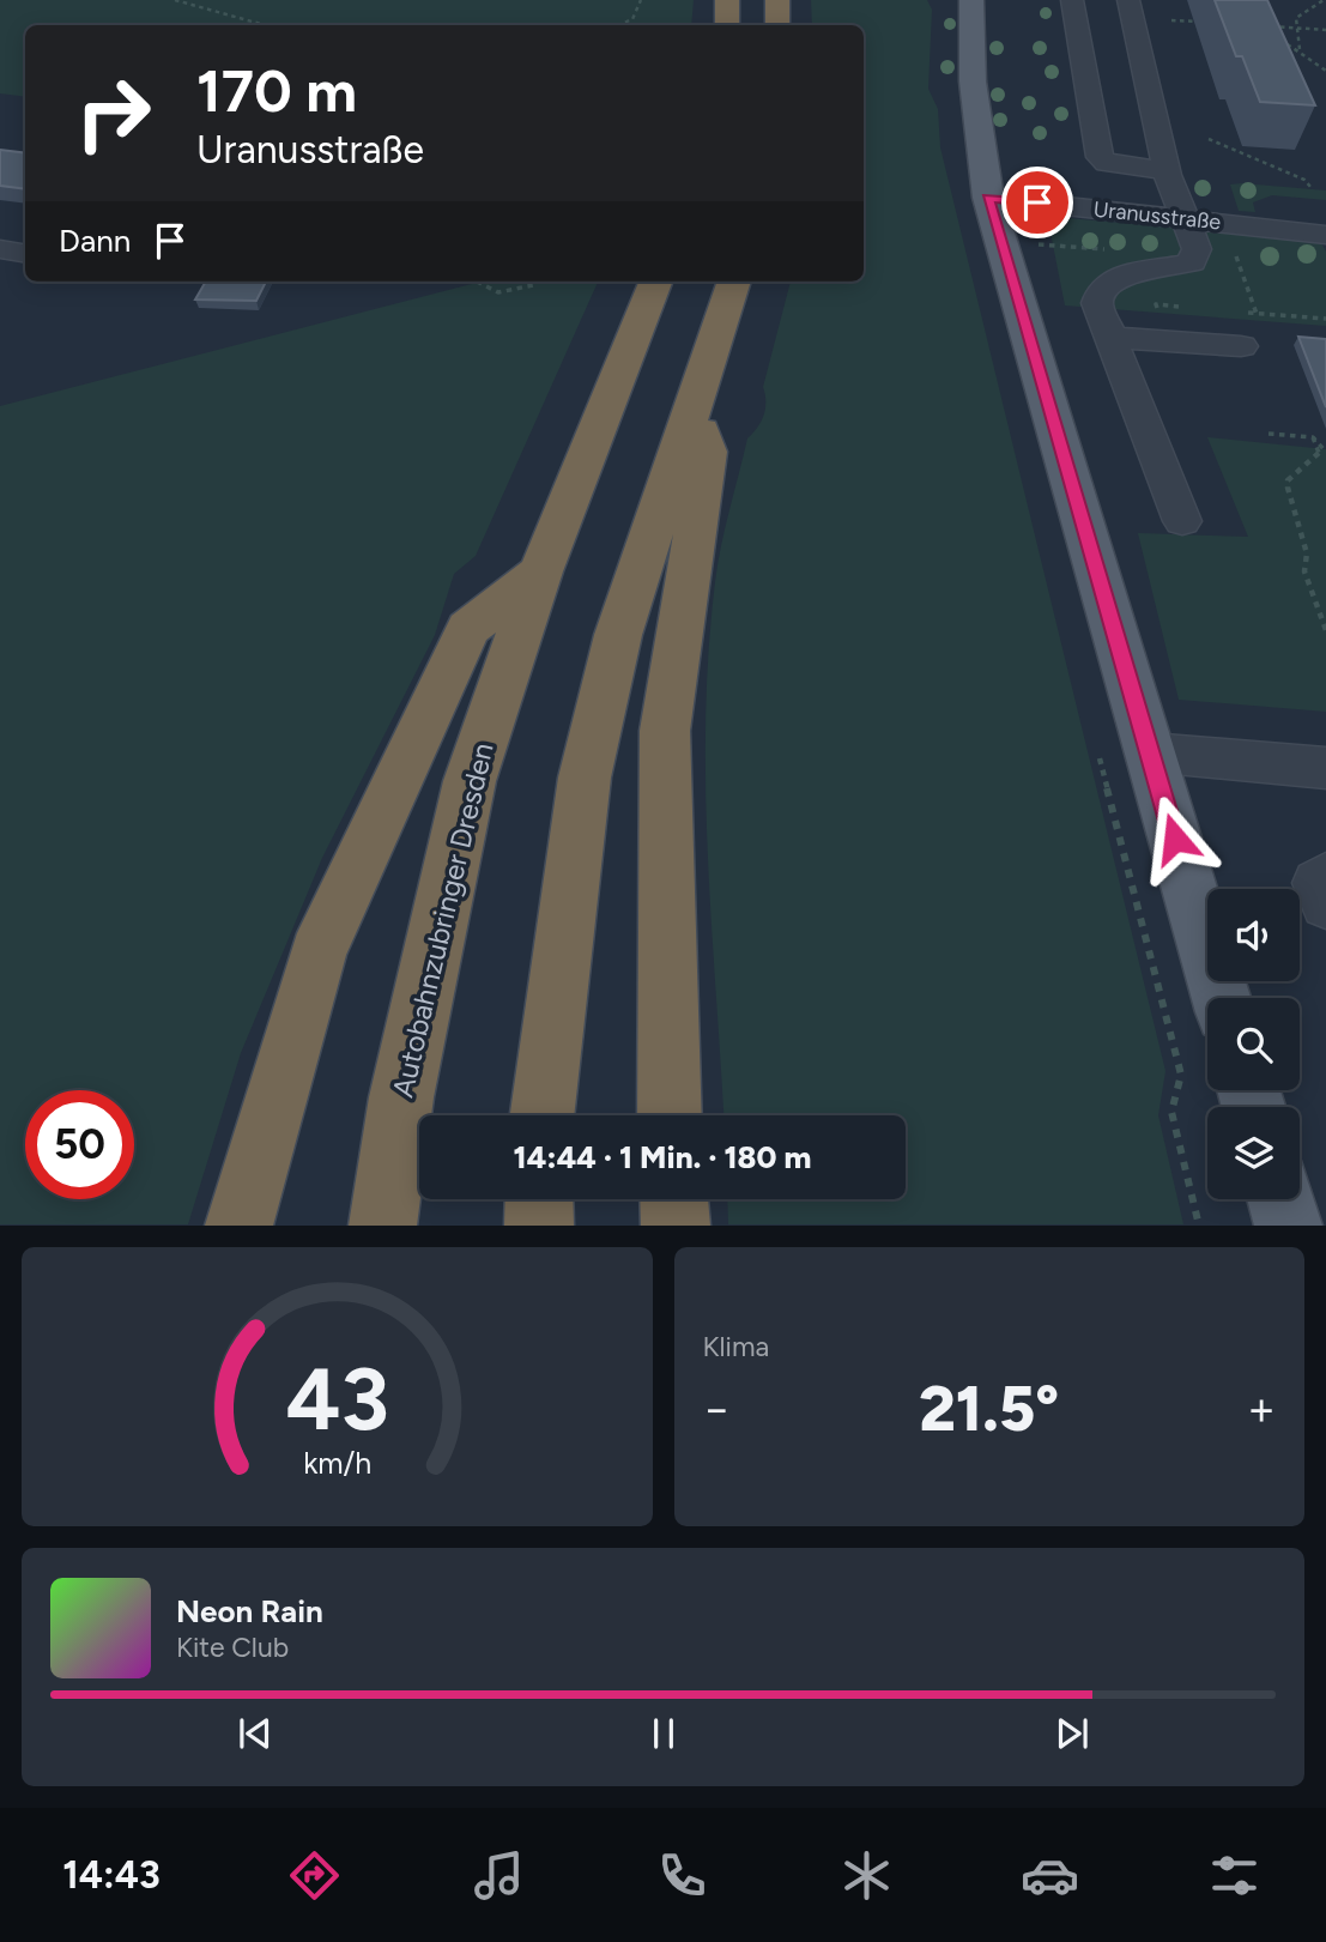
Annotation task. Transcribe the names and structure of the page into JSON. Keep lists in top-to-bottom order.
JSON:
{
  "streets": {
    "highway": ["Autobahnzubringer Dresden"],
    "street": ["Uranusstraße"]
  },
  "page": {
    "turn": ["170 m", "Uranusstraße"],
    "then": "Dann",
    "limit": "50",
    "trip": "14:44 · 1 Min. · 180 m",
    "tile": "Klima",
    "heat": ["−", "21.5°", "+"],
    "song": ["Neon Rain", "Kite Club"],
    "tabs": "14:43",
    "gauge": ["43", "km/h"]
  }
}
